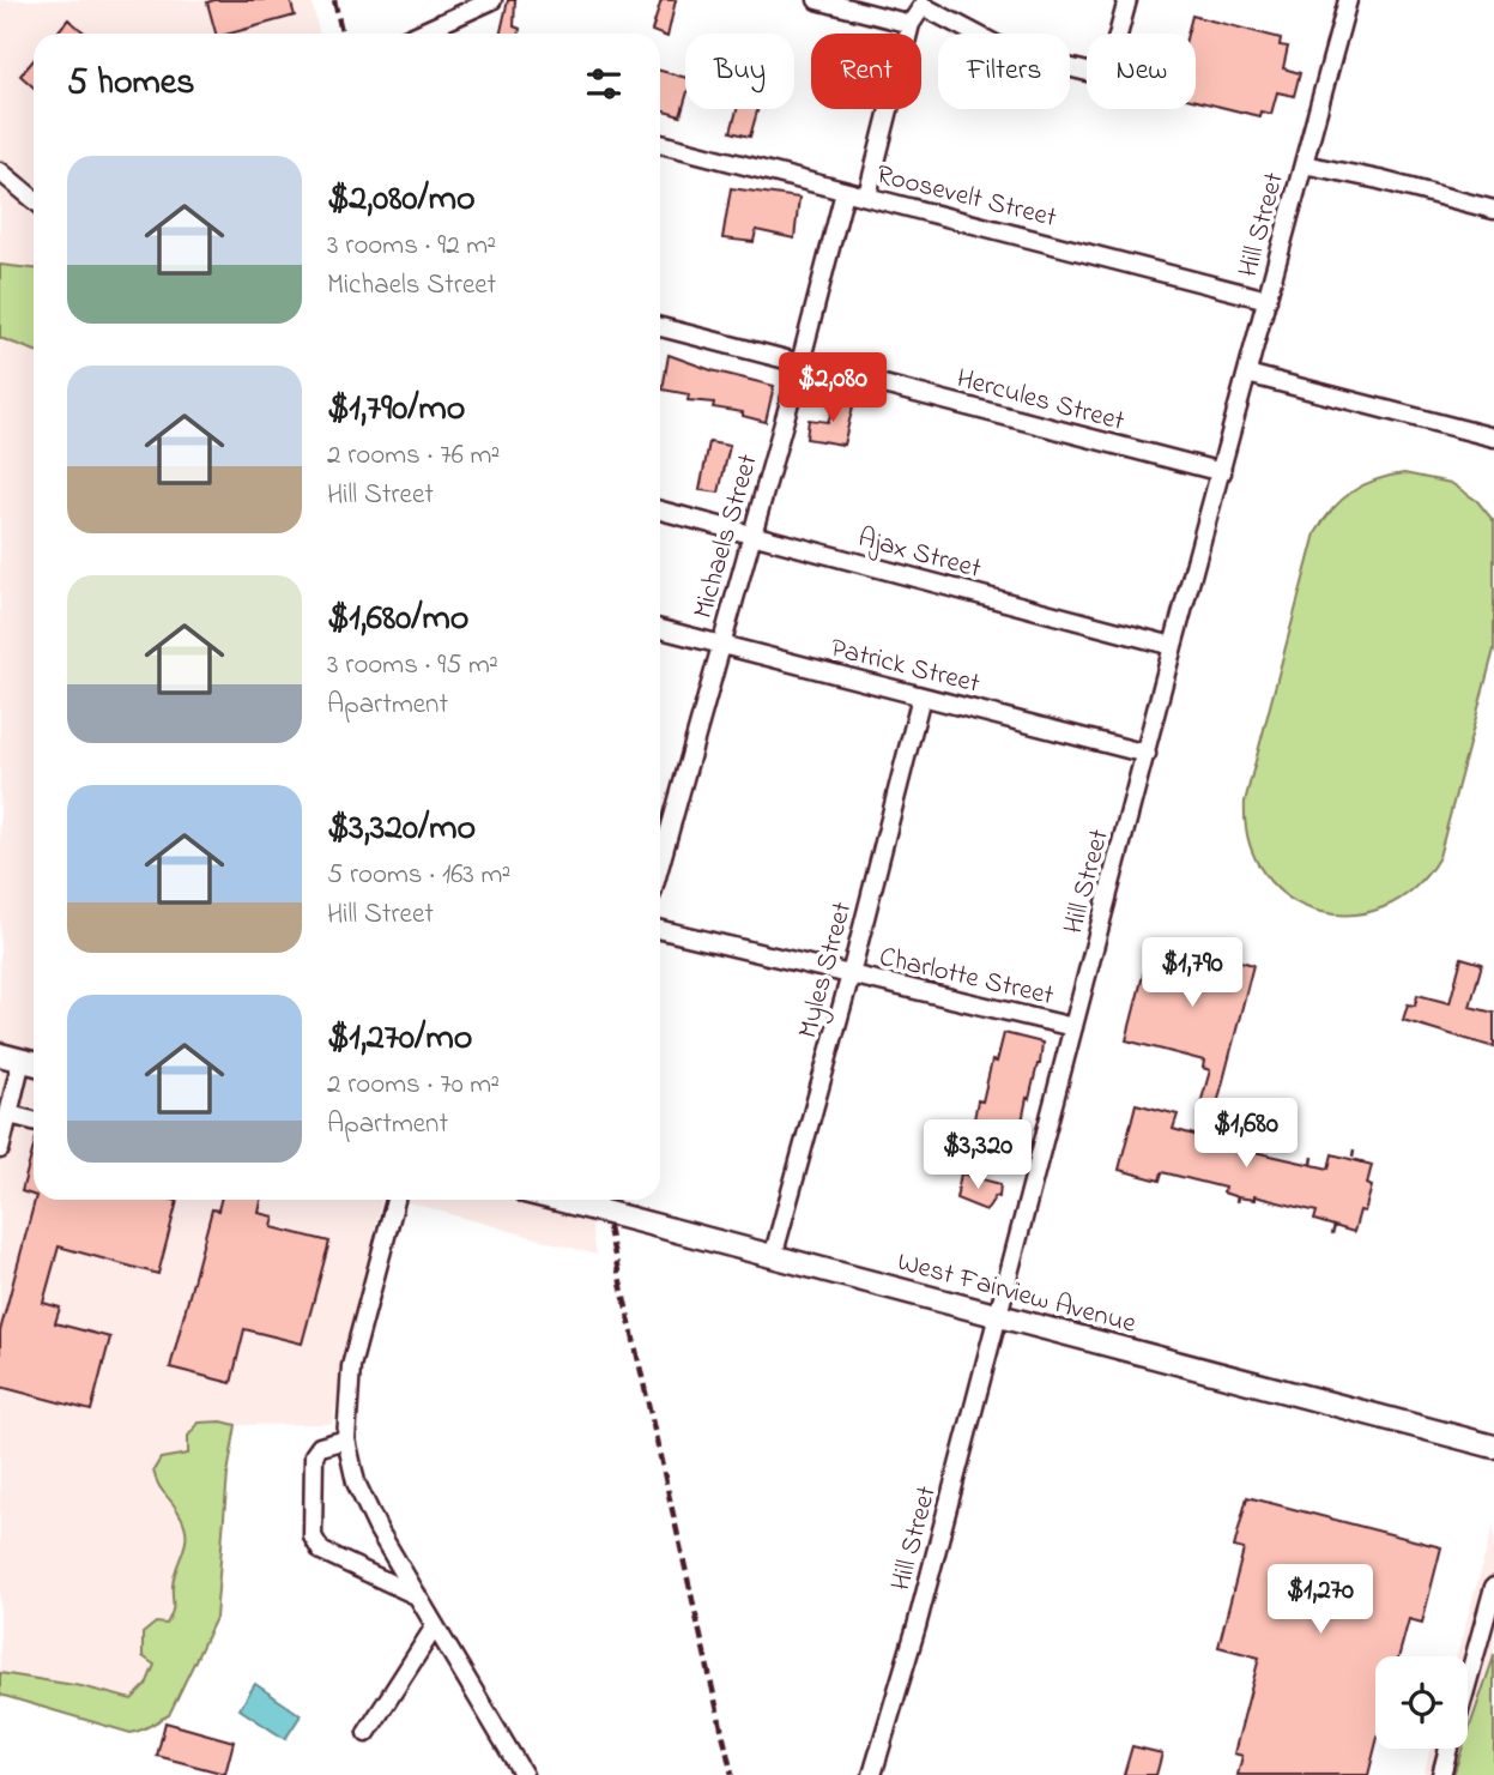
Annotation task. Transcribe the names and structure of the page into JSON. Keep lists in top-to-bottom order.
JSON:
{
  "streets": {
    "main road": ["West Fairview Avenue"],
    "street": [
      "Roosevelt Street",
      "Hill Street",
      "Hercules Street",
      "Michaels Street",
      "Ajax Street",
      "Patrick Street",
      "Myles Street",
      "Charlotte Street"
    ]
  },
  "crossings": [
    ["Roosevelt Street", "Hill Street"],
    ["Roosevelt Street", "Michaels Street"],
    ["Hill Street", "Hercules Street"],
    ["Hill Street", "Ajax Street"],
    ["Hill Street", "Patrick Street"],
    ["Hill Street", "Charlotte Street"],
    ["Hill Street", "West Fairview Avenue"],
    ["Hercules Street", "Michaels Street"],
    ["Michaels Street", "Ajax Street"],
    ["Michaels Street", "Patrick Street"],
    ["Patrick Street", "Myles Street"],
    ["Myles Street", "Charlotte Street"],
    ["Myles Street", "West Fairview Avenue"]
  ],
  "page": {
    "chip": [
      "Buy",
      "Rent",
      "Filters",
      "New"
    ],
    "heading": "5 homes",
    "list": [
      {
        "name": "$2,080/mo",
        "note": "3 rooms · 92 m² · Michaels Street"
      },
      {
        "name": "$1,790/mo",
        "note": "2 rooms · 76 m² · Hill Street"
      },
      {
        "name": "$1,680/mo",
        "note": "3 rooms · 95 m² · Apartment"
      },
      {
        "name": "$3,320/mo",
        "note": "5 rooms · 163 m² · Hill Street"
      },
      {
        "name": "$1,270/mo",
        "note": "2 rooms · 70 m² · Apartment"
      }
    ],
    "price": [
      "$2,080",
      "$1,790",
      "$1,680",
      "$3,320",
      "$1,270"
    ]
  }
}
